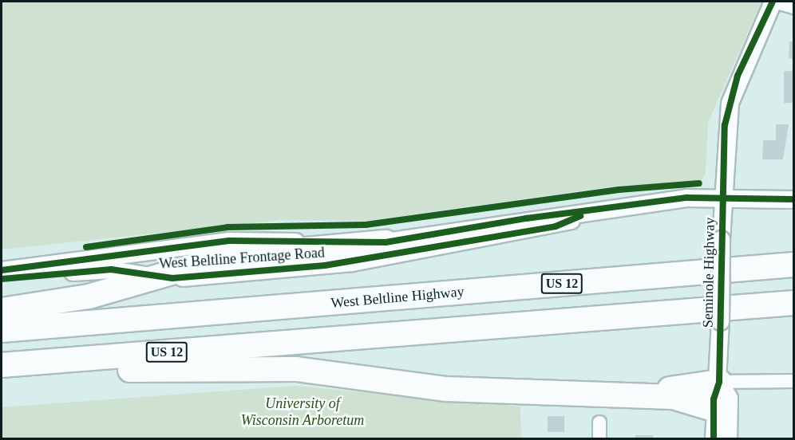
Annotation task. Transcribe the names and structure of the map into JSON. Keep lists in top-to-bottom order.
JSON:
{
  "streets": {
    "highway": ["US 12", "West Beltline Highway"],
    "street": ["West Beltline Frontage Road", "Seminole Highway"]
  },
  "crossings": [
    ["West Beltline Frontage Road", "Seminole Highway"]
  ],
  "parks": ["University of Wisconsin Arboretum"]
}
